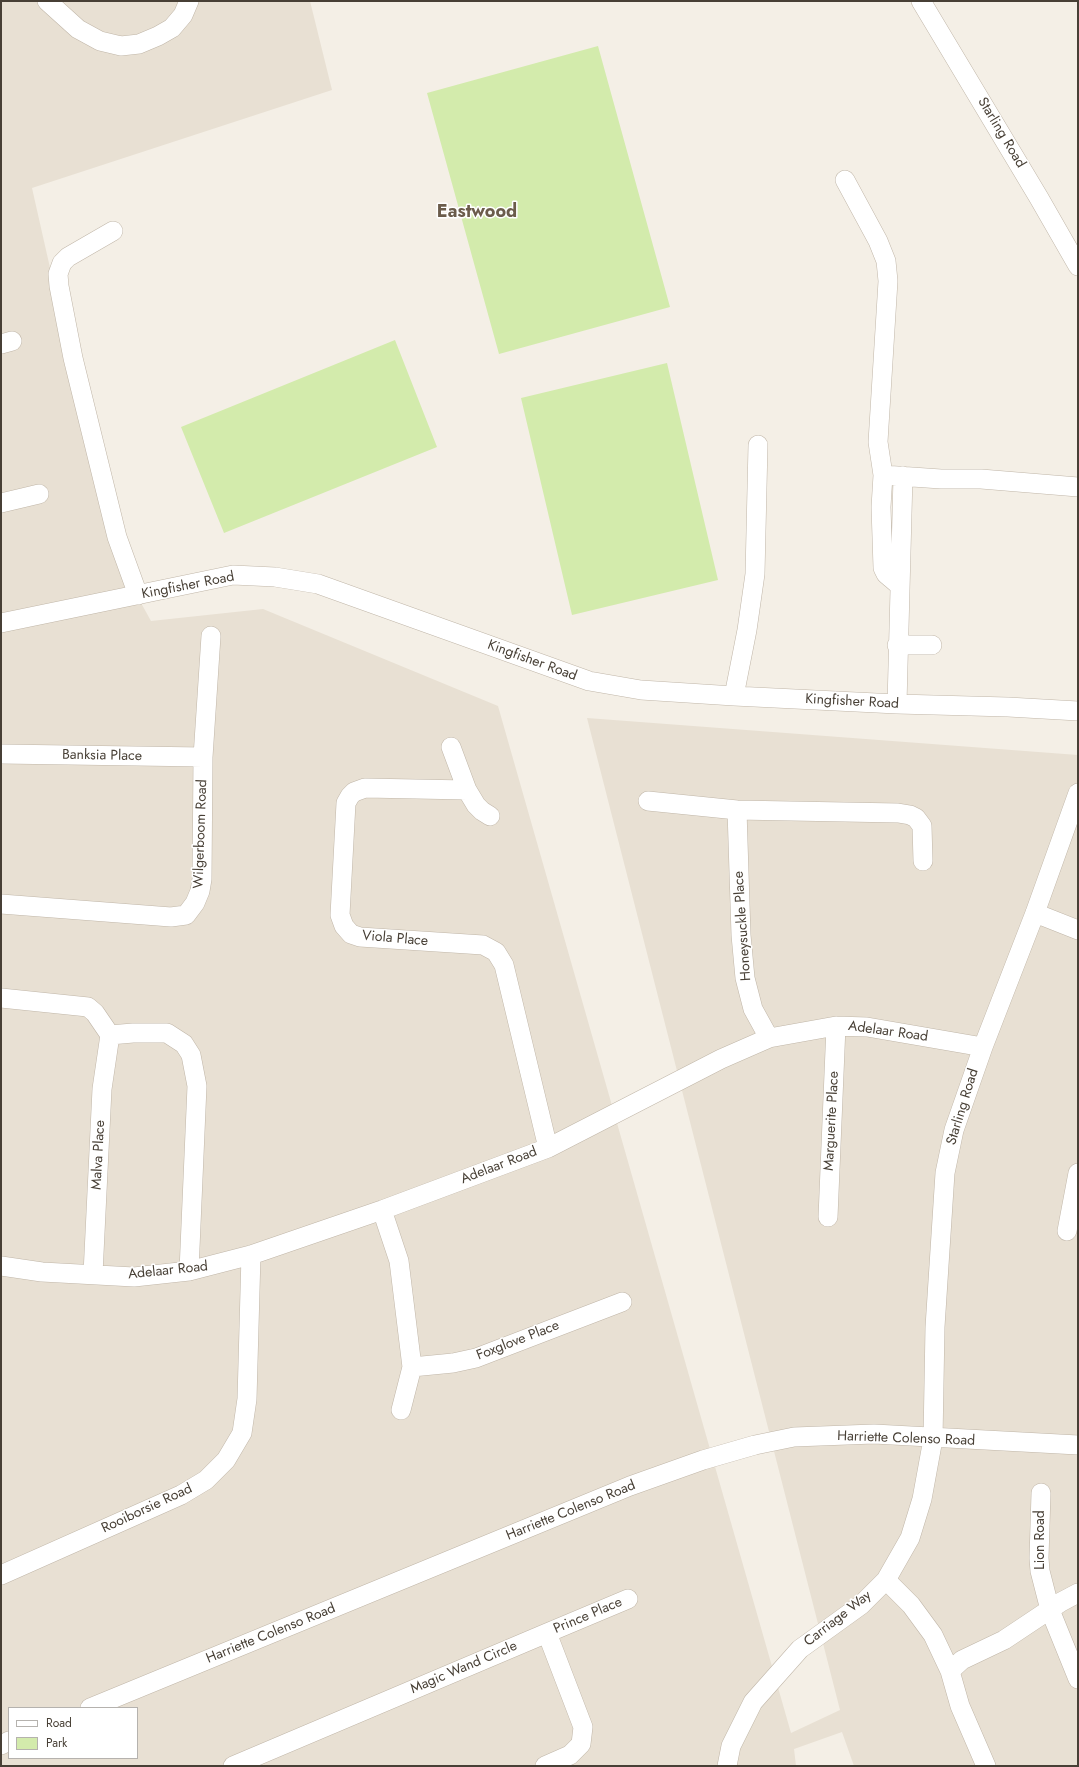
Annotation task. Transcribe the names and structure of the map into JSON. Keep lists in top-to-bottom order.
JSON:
{
  "streets": {
    "street": [
      "Starling Road",
      "Kingfisher Road",
      "Banksia Place",
      "Wilgerboom Road",
      "Honeysuckle Place",
      "Viola Place",
      "Adelaar Road",
      "Marguerite Place",
      "Malva Place",
      "Foxglove Place",
      "Harriette Colenso Road",
      "Rooiborsie Road",
      "Lion Road",
      "Prince Place",
      "Carriage Way",
      "Magic Wand Circle"
    ]
  },
  "crossings": [
    ["Starling Road", "Adelaar Road"],
    ["Starling Road", "Harriette Colenso Road"],
    ["Starling Road", "Carriage Way"],
    ["Banksia Place", "Wilgerboom Road"],
    ["Honeysuckle Place", "Adelaar Road"],
    ["Viola Place", "Adelaar Road"],
    ["Adelaar Road", "Marguerite Place"],
    ["Adelaar Road", "Malva Place"],
    ["Adelaar Road", "Rooiborsie Road"],
    ["Harriette Colenso Road", "Carriage Way"],
    ["Prince Place", "Magic Wand Circle"]
  ],
  "districts": ["Eastwood"],
  "legend": ["Road", "Park"]
}
